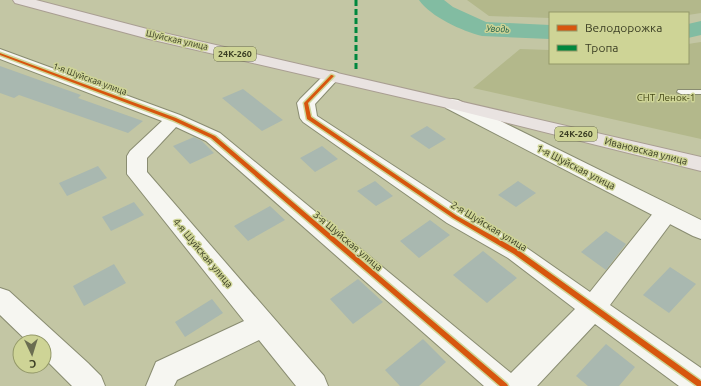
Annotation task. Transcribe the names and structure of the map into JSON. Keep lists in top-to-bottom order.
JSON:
{
  "streets": {
    "main road": ["Шуйская улица", "24К-260", "Ивановская улица"],
    "street": [
      "1-я Шуйская улица",
      "2-я Шуйская улица",
      "3-я Шуйская улица",
      "4-я Шуйская улица"
    ]
  },
  "crossings": [
    ["Шуйская улица", "1-я Шуйская улица"],
    ["Шуйская улица", "Ивановская улица"],
    ["Шуйская улица", "2-я Шуйская улица"],
    ["1-я Шуйская улица", "Ивановская улица"],
    ["1-я Шуйская улица", "3-я Шуйская улица"],
    ["1-я Шуйская улица", "4-я Шуйская улица"],
    ["3-я Шуйская улица", "4-я Шуйская улица"]
  ],
  "water": ["Уводь"],
  "parks": ["СНТ Ленок-1"],
  "legend": ["Велодорожка", "Тропа"],
  "north": "bottom"
}
